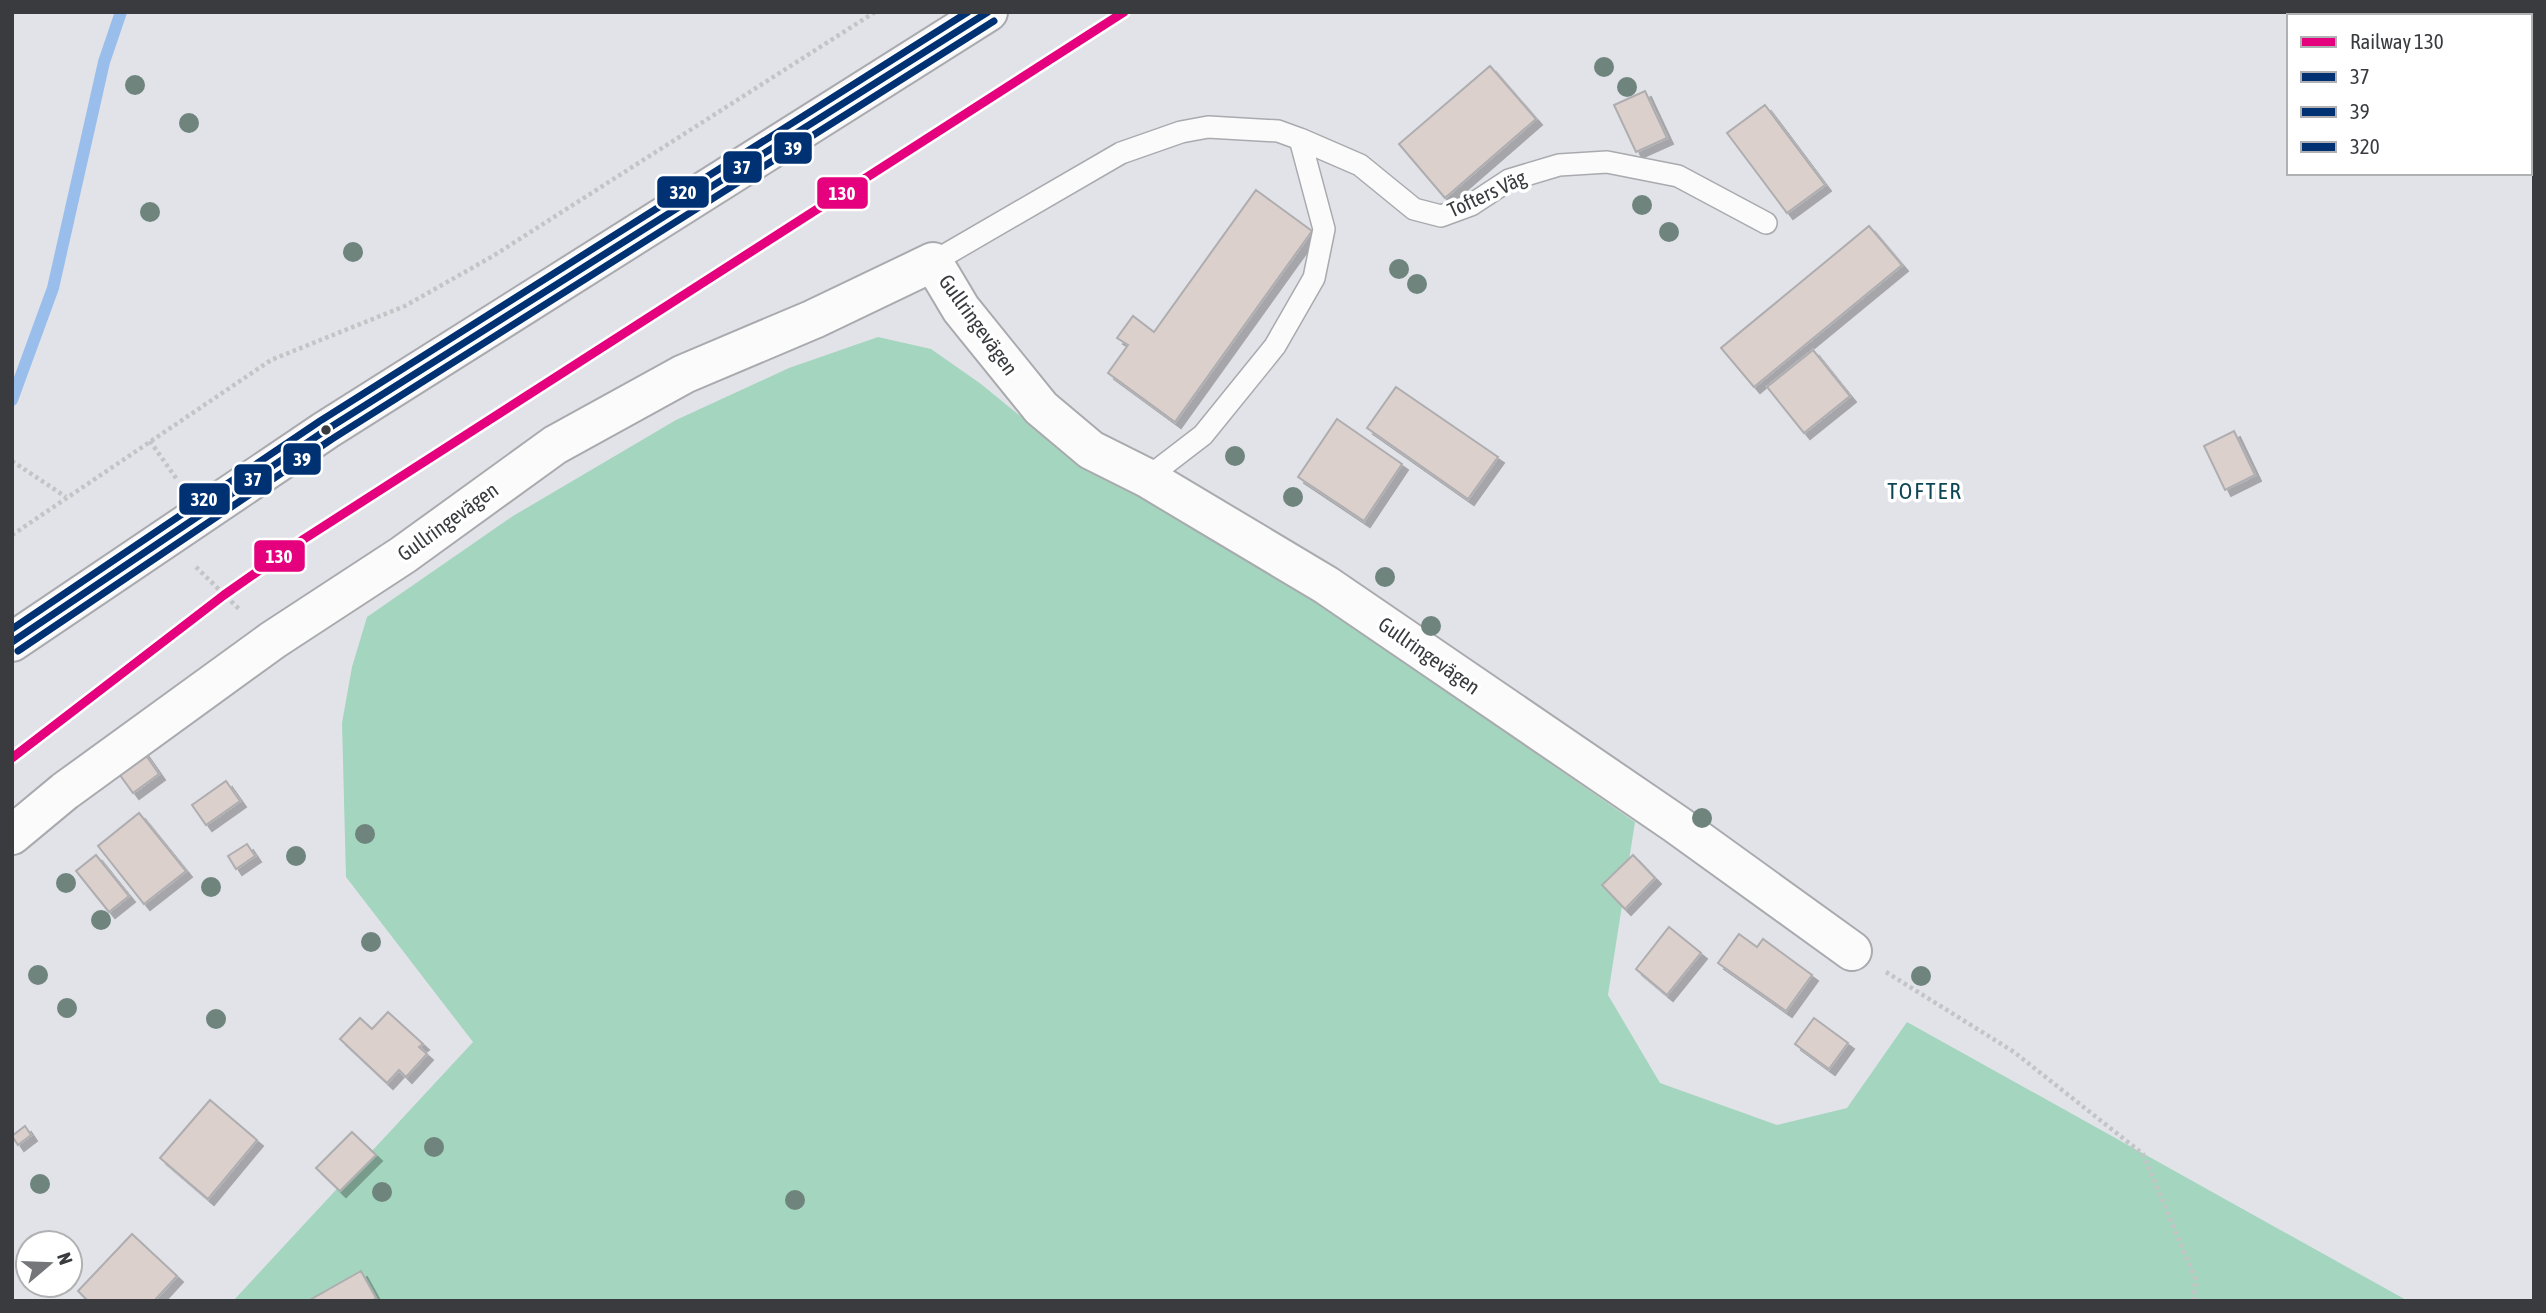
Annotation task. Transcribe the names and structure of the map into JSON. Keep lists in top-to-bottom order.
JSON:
{
  "streets": {
    "street": ["Gullringevägen"],
    "lane": ["Tofters Väg"]
  },
  "crossings": [
    ["Tofters Väg", "Gullringevägen"]
  ],
  "districts": ["TOFTER"],
  "lines": [
    "rail line 130",
    "transit line 37",
    "transit line 320",
    "transit line 39"
  ],
  "legend": [
    "Railway 130",
    "37",
    "39",
    "320"
  ],
  "north": "right"
}
